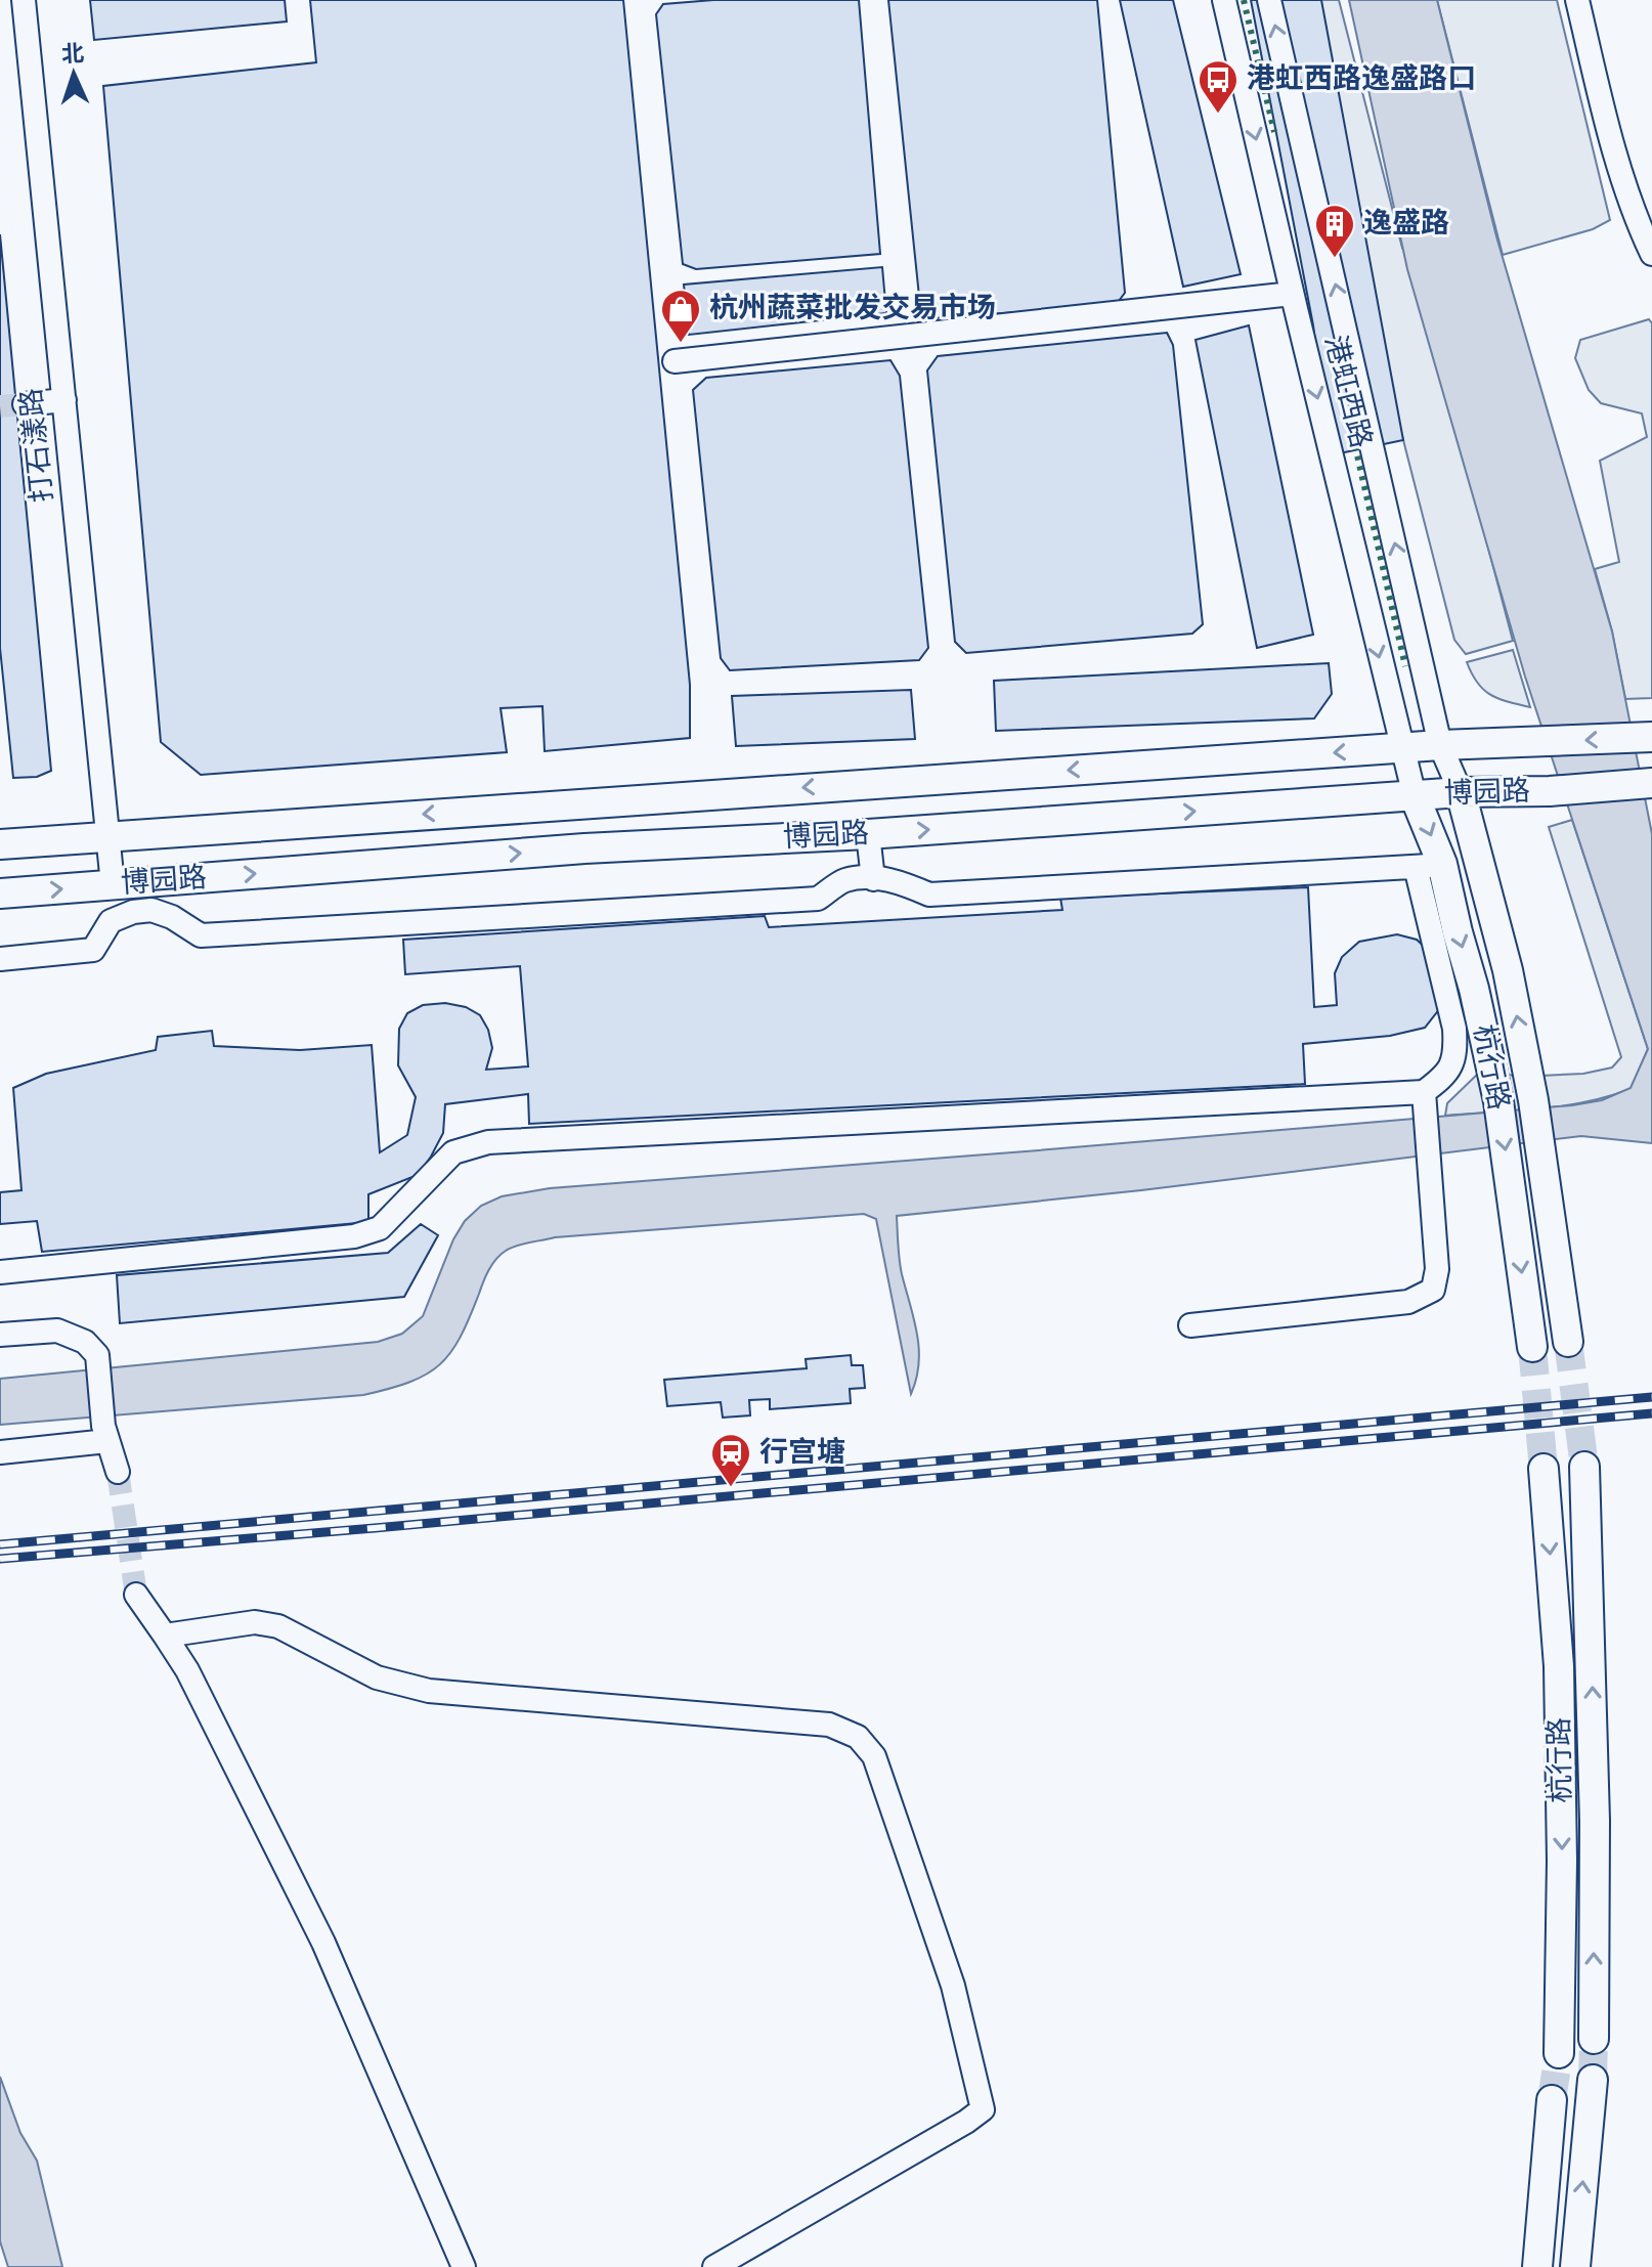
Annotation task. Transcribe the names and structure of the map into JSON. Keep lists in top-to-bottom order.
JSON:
{
  "streets": {
    "main road": ["博园路", "杭行路"],
    "street": ["港虹西路", "打石漾路"]
  },
  "crossings": [
    ["港虹西路", "博园路"],
    ["港虹西路", "杭行路"],
    ["打石漾路", "博园路"],
    ["博园路", "杭行路"]
  ],
  "places": {
    "bus stop": ["港虹西路逸盛路口"],
    "building": ["逸盛路"],
    "shop": ["杭州蔬菜批发交易市场"],
    "station": ["行宫塘"]
  },
  "north": "top"
}
